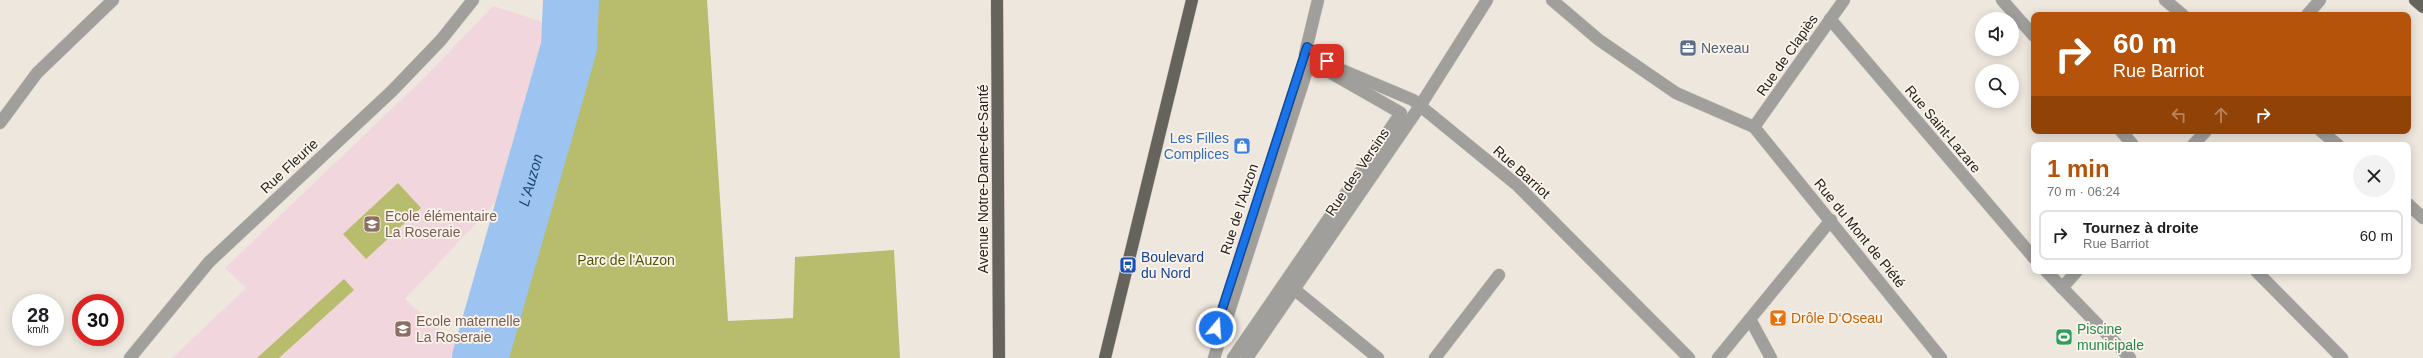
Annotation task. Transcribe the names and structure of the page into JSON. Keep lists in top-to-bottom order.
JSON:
{
  "streets": {
    "main road": ["Avenue Notre-Dame-de-Santé"],
    "street": [
      "Rue de Clapiès",
      "Rue Saint-Lazare",
      "Rue Fleurie",
      "Rue des Versins",
      "Rue Barriot",
      "Rue de l'Auzon",
      "Rue du Mont de Piété"
    ]
  },
  "crossings": [
    ["Rue de Clapiès", "Rue Saint-Lazare"],
    ["Rue de Clapiès", "Rue du Mont de Piété"],
    ["Rue des Versins", "Rue Barriot"],
    ["Rue Barriot", "Rue de l'Auzon"]
  ],
  "water": ["L'Auzon"],
  "parks": ["Parc de l'Auzon"],
  "places": {
    "office": ["Nexeau"],
    "shop": ["Les Filles Complices"],
    "school or university": ["Ecole élémentaire La Roseraie", "Ecole maternelle La Roseraie"],
    "bus stop": ["Boulevard du Nord"],
    "bar": ["Drôle D‘Oseau"],
    "sports": ["Piscine municipale"]
  },
  "page": {
    "turn": ["60 m", "Rue Barriot"],
    "heading": ["1 min", "70 m · 06:24"],
    "list": [
      {
        "name": "Tournez à droite",
        "note": "Rue Barriot",
        "value": "60 m"
      }
    ],
    "speed": "28 km/h",
    "limit": "30"
  }
}
